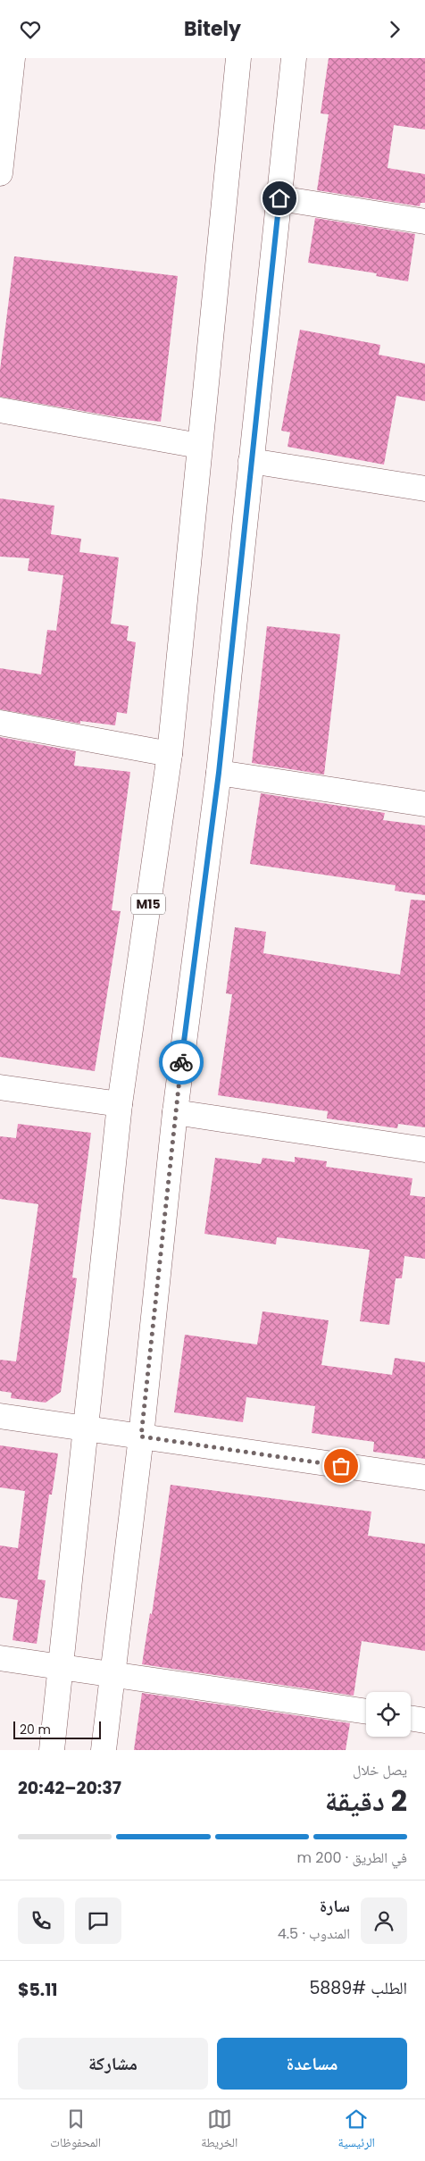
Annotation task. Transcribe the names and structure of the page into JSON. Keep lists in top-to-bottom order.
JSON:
{
  "streets": {
    "main road": ["M15"]
  },
  "scale_bar": "20 m",
  "page": {
    "header": "Bitely",
    "scale": "20 m",
    "heading": ["2 دقيقة", "يصل خلال", "20:37–20:42"],
    "panel": [
      "سارة",
      "المندوب · 4.5",
      "الطلب #5889",
      "$5.11"
    ],
    "bar": "في الطريق · 200 m",
    "buttons": ["مساعدة", "مشاركة"],
    "tabs": ["الرئيسية", "الخريطة", "المحفوظات"]
  }
}
